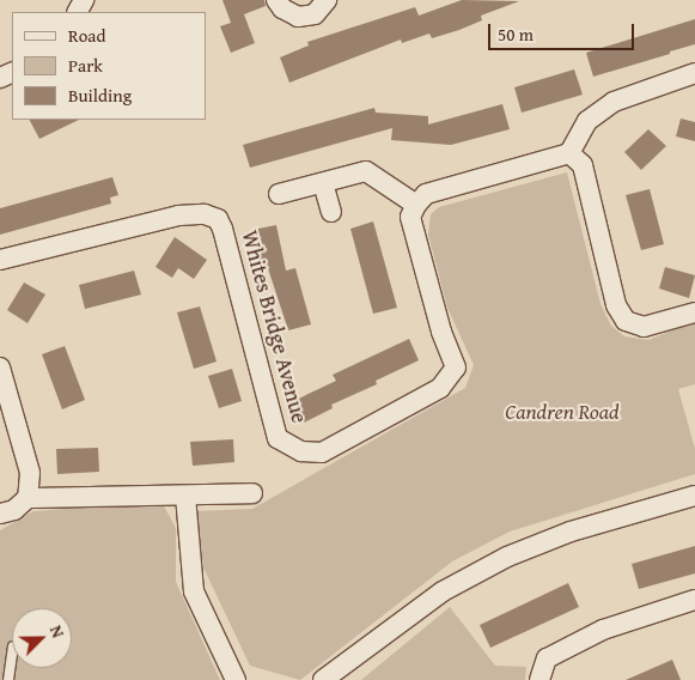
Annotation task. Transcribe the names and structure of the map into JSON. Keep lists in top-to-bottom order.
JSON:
{
  "streets": {
    "street": ["Whites Bridge Avenue"]
  },
  "parks": ["Candren Road"],
  "legend": ["Road", "Park", "Building"],
  "scale_bar": "50 m",
  "north": "top right"
}
